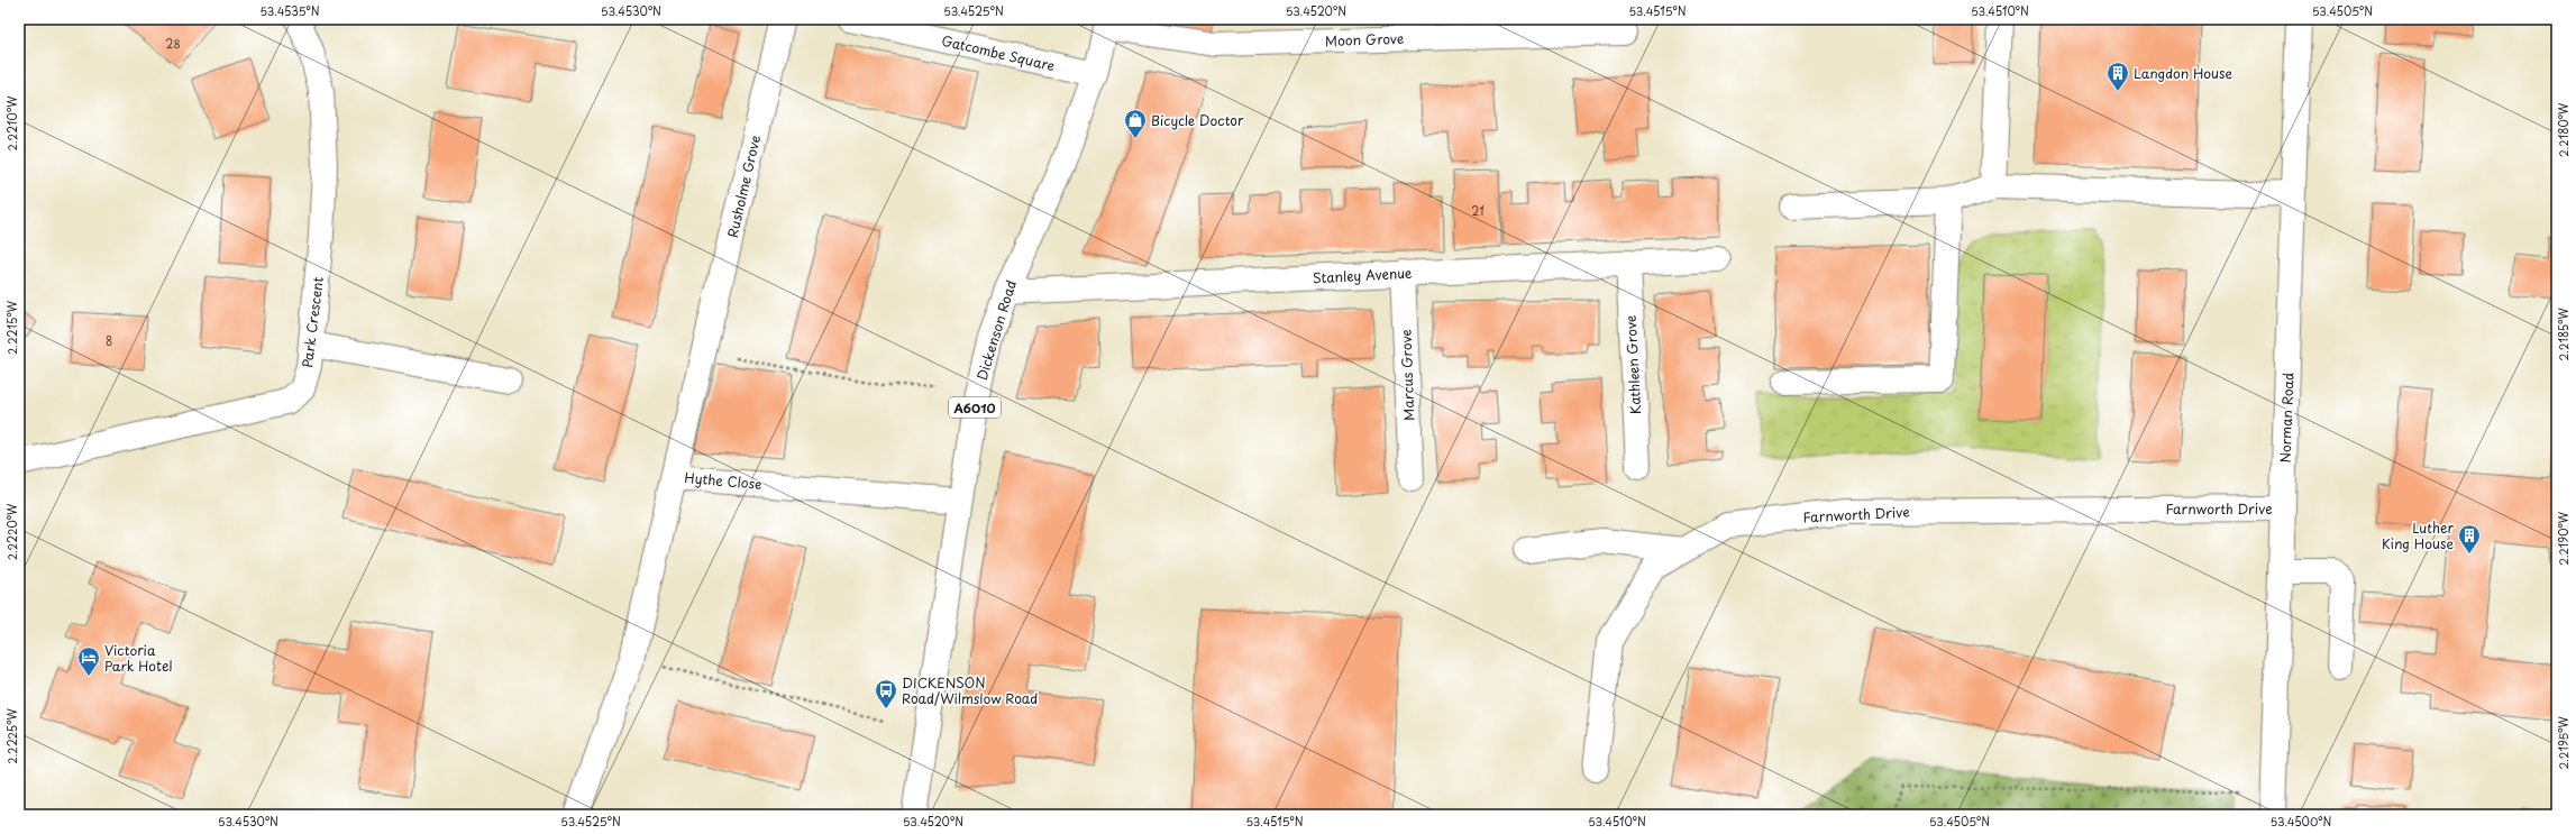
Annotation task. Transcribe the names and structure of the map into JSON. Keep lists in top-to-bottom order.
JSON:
{
  "streets": {
    "main road": [
      "Moon Grove",
      "Gatcombe Square",
      "Rusholme Grove",
      "Stanley Avenue",
      "Park Crescent",
      "Dickenson Road",
      "Kathleen Grove",
      "Marcus Grove",
      "A6010",
      "Norman Road",
      "Hythe Close",
      "Farnworth Drive"
    ]
  },
  "crossings": [
    ["Moon Grove", "Dickenson Road"],
    ["Gatcombe Square", "Dickenson Road"],
    ["Rusholme Grove", "Hythe Close"],
    ["Stanley Avenue", "Dickenson Road"],
    ["Stanley Avenue", "Kathleen Grove"],
    ["Stanley Avenue", "Marcus Grove"],
    ["Dickenson Road", "Hythe Close"],
    ["Norman Road", "Farnworth Drive"]
  ],
  "places": {
    "building": ["Langdon House", "Luther King House"],
    "shop": ["Bicycle Doctor"],
    "hotel": ["Victoria Park Hotel"],
    "bus stop": ["DICKENSON Road/Wilmslow Road"]
  },
  "house_numbers": ["28", "21", "8"],
  "coordinates": [
    "53.4535°N",
    "53.4530°N",
    "53.4525°N",
    "53.4520°N",
    "53.4515°N",
    "53.4510°N",
    "53.4505°N",
    "2.2210°W",
    "2.2180°W",
    "2.2215°W",
    "2.2185°W",
    "2.2220°W",
    "2.2190°W",
    "2.2225°W",
    "2.2195°W",
    "53.4500°N"
  ]
}
